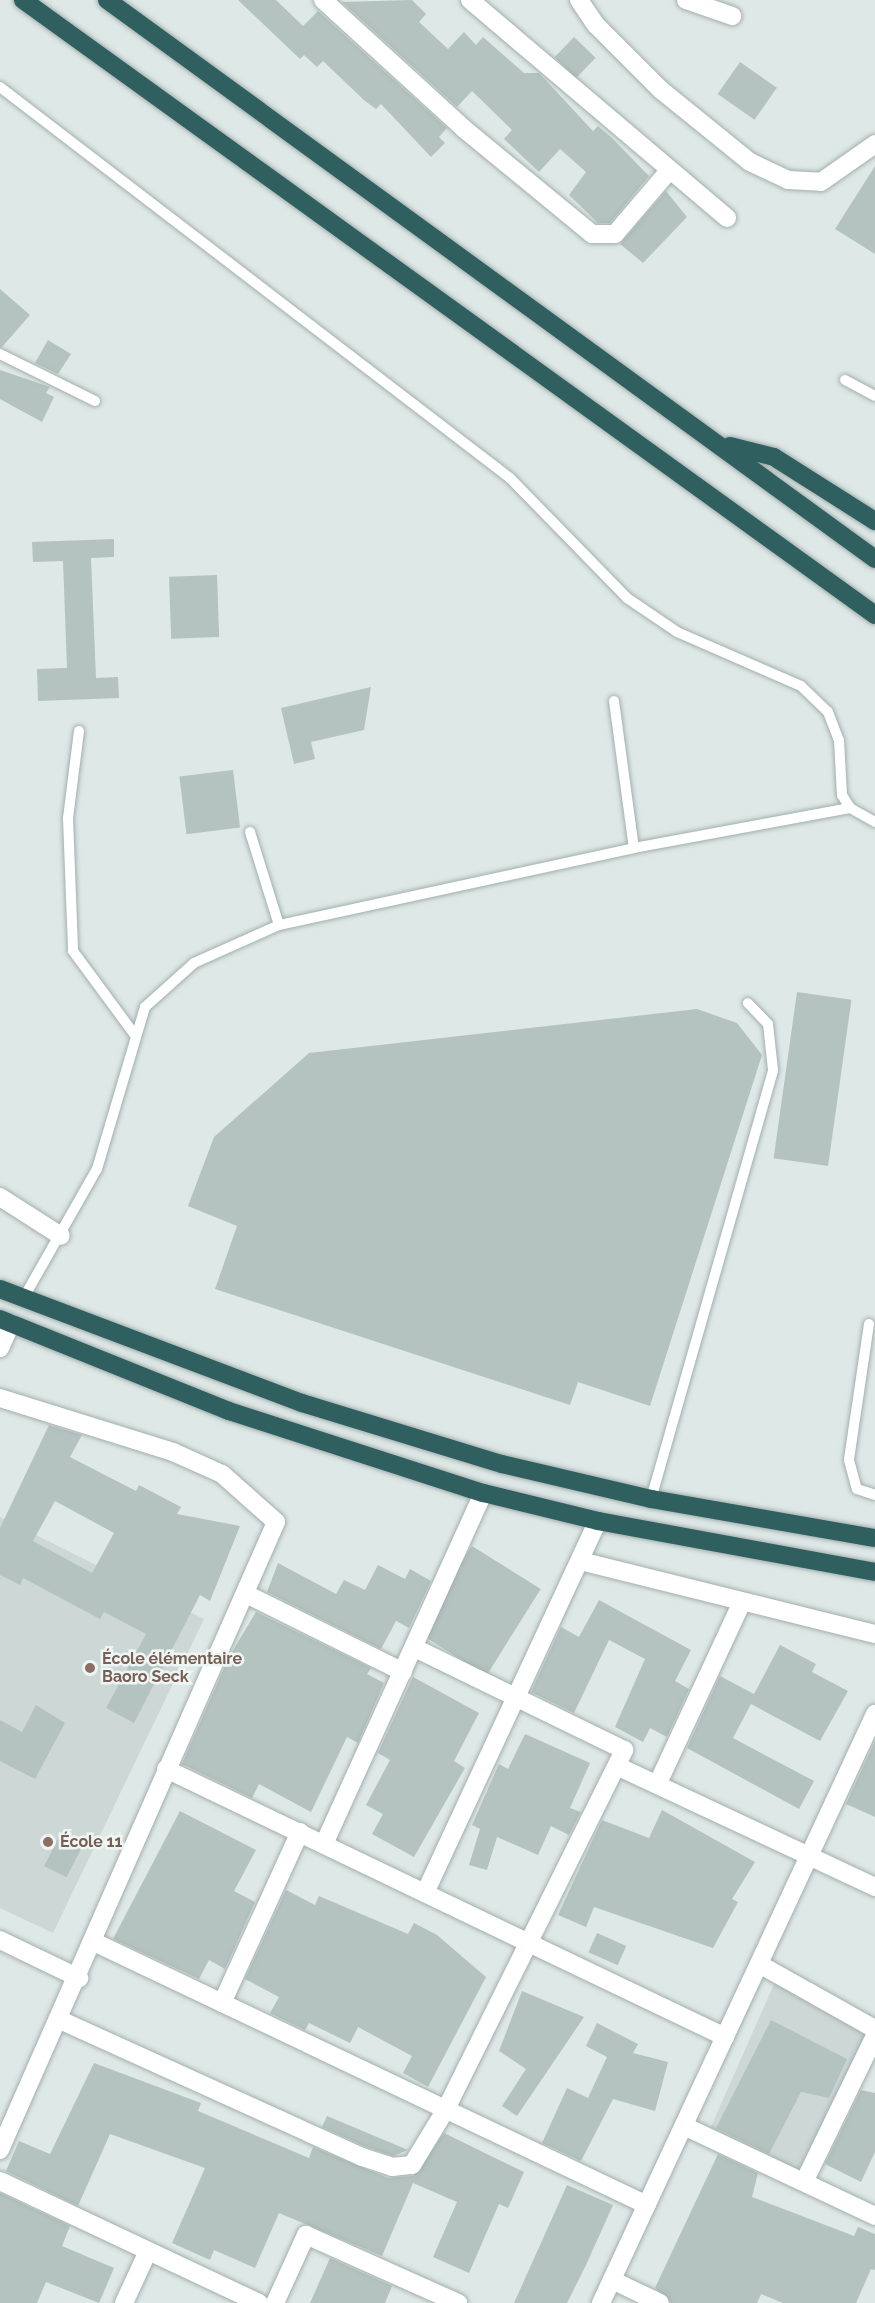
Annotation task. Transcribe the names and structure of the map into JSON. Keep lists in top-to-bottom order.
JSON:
{
  "places": ["École élémentaire Baoro Seck", "École 11"]
}
